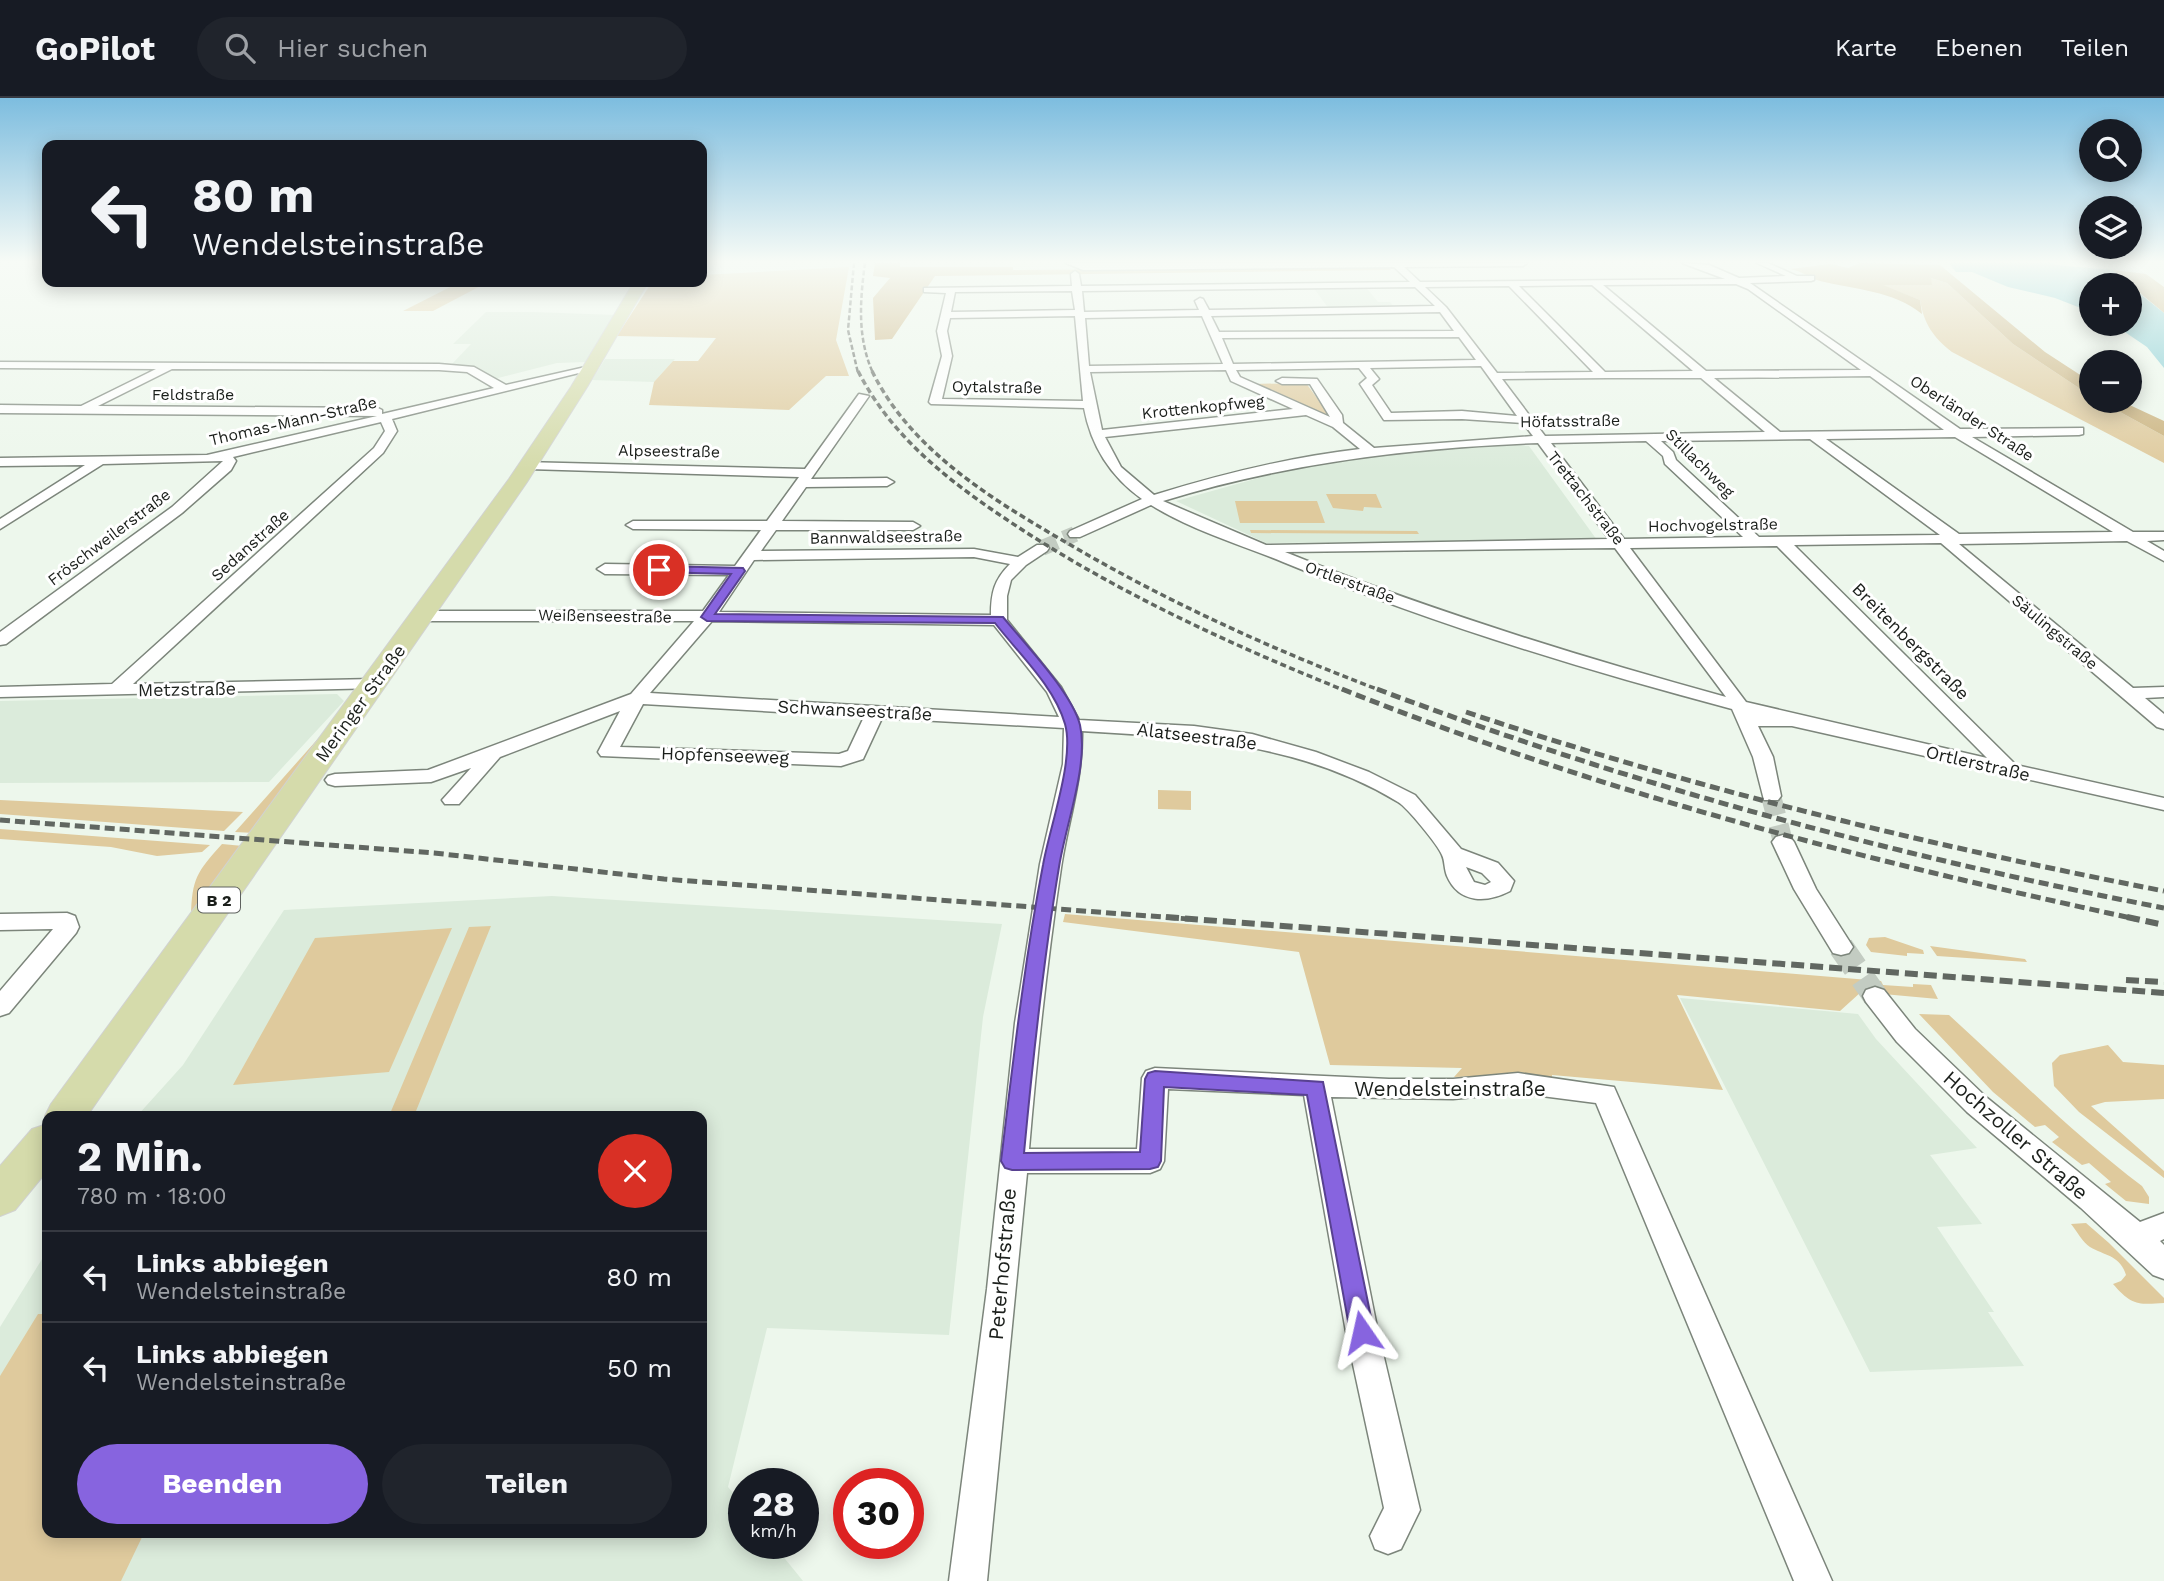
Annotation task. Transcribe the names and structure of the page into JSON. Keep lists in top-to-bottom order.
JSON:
{
  "streets": {
    "main road": ["Meringer Straße", "B 2"],
    "street": [
      "Oytalstraße",
      "Feldstraße",
      "Krottenkopfweg",
      "Oberländer Straße",
      "Thomas-Mann-Straße",
      "Höfatsstraße",
      "Alpseestraße",
      "Stillachweg",
      "Trettachstraße",
      "Hochvogelstraße",
      "Fröschweilerstraße",
      "Bannwaldseestraße",
      "Sedanstraße",
      "Ortlerstraße",
      "Weißenseestraße",
      "Säulingstraße",
      "Breitenbergstraße",
      "Metzstraße",
      "Schwanseestraße",
      "Alatseestraße",
      "Hopfenseeweg",
      "Wendelsteinstraße",
      "Hochzoller Straße",
      "Peterhofstraße"
    ]
  },
  "crossings": [
    ["Oytalstraße", "Ortlerstraße"],
    ["Feldstraße", "Thomas-Mann-Straße"],
    ["Feldstraße", "Sedanstraße"],
    ["Krottenkopfweg", "Ortlerstraße"],
    ["Oberländer Straße", "Höfatsstraße"],
    ["Oberländer Straße", "Hochvogelstraße"],
    ["Thomas-Mann-Straße", "Fröschweilerstraße"],
    ["Thomas-Mann-Straße", "Sedanstraße"],
    ["Thomas-Mann-Straße", "Meringer Straße"],
    ["Höfatsstraße", "Stillachweg"],
    ["Höfatsstraße", "Trettachstraße"],
    ["Höfatsstraße", "Ortlerstraße"],
    ["Höfatsstraße", "Säulingstraße"],
    ["Alpseestraße", "Meringer Straße"],
    ["Stillachweg", "Hochvogelstraße"],
    ["Trettachstraße", "Hochvogelstraße"],
    ["Trettachstraße", "Ortlerstraße"],
    ["Hochvogelstraße", "Ortlerstraße"],
    ["Hochvogelstraße", "Säulingstraße"],
    ["Hochvogelstraße", "Breitenbergstraße"],
    ["Sedanstraße", "Metzstraße"],
    ["Ortlerstraße", "Breitenbergstraße"],
    ["Weißenseestraße", "Meringer Straße"],
    ["Weißenseestraße", "Peterhofstraße"],
    ["Metzstraße", "Meringer Straße"],
    ["Schwanseestraße", "Alatseestraße"],
    ["Schwanseestraße", "Hopfenseeweg"],
    ["Schwanseestraße", "Peterhofstraße"],
    ["Alatseestraße", "Peterhofstraße"],
    ["Wendelsteinstraße", "Peterhofstraße"]
  ],
  "page": {
    "header": "GoPilot",
    "search": "Hier suchen",
    "nav": ["Karte", "Ebenen", "Teilen"],
    "map_buttons": ["+", "−"],
    "turn": ["80 m", "Wendelsteinstraße"],
    "heading": ["2 Min.", "780 m · 18:00"],
    "list": [
      {
        "name": "Links abbiegen",
        "note": "Wendelsteinstraße",
        "value": "80 m"
      },
      {
        "name": "Links abbiegen",
        "note": "Wendelsteinstraße",
        "value": "50 m"
      }
    ],
    "buttons": ["Beenden", "Teilen"],
    "speed": "28 km/h",
    "limit": "30"
  }
}
